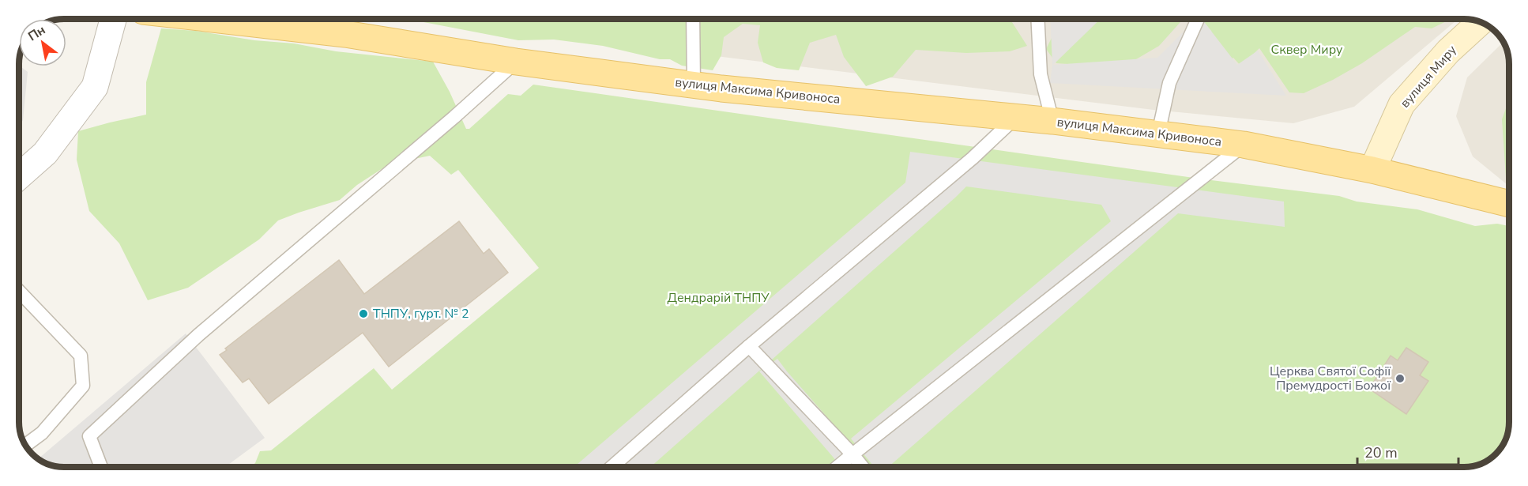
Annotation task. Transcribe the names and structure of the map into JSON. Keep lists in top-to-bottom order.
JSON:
{
  "streets": {
    "main road": ["вулиця Миру", "вулиця Максима Кривоноса"]
  },
  "crossings": [
    ["вулиця Миру", "вулиця Максима Кривоноса"]
  ],
  "parks": ["Сквер Миру", "Дендрарій ТНПУ"],
  "places": ["ТНПУ, гурт. № 2", "Церква Святої Софії Премудрості Божої"],
  "scale_bar": "20 m",
  "north": "top left"
}
